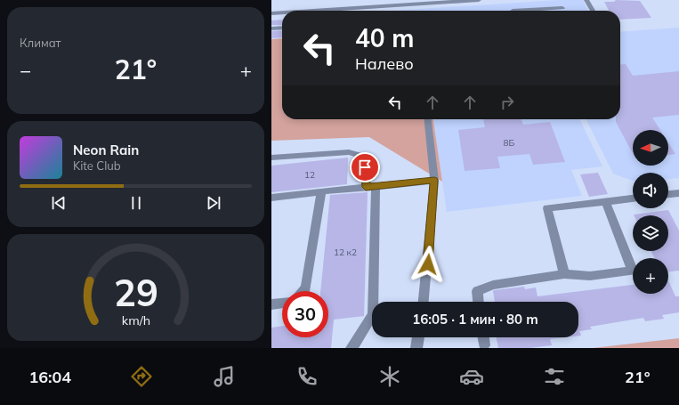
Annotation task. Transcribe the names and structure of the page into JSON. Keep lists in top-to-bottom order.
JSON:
{
  "house_numbers": ["8Б", "12", "12 к2"],
  "north": "left",
  "page": {
    "tile": "Климат",
    "turn": ["40 m", "Налево"],
    "heat": ["−", "21°", "+"],
    "map_buttons": "+",
    "song": ["Neon Rain", "Kite Club"],
    "limit": "30",
    "trip": "16:05 · 1 мин · 80 m",
    "tabs": ["16:04", "21°"],
    "gauge": ["29", "km/h"]
  }
}
